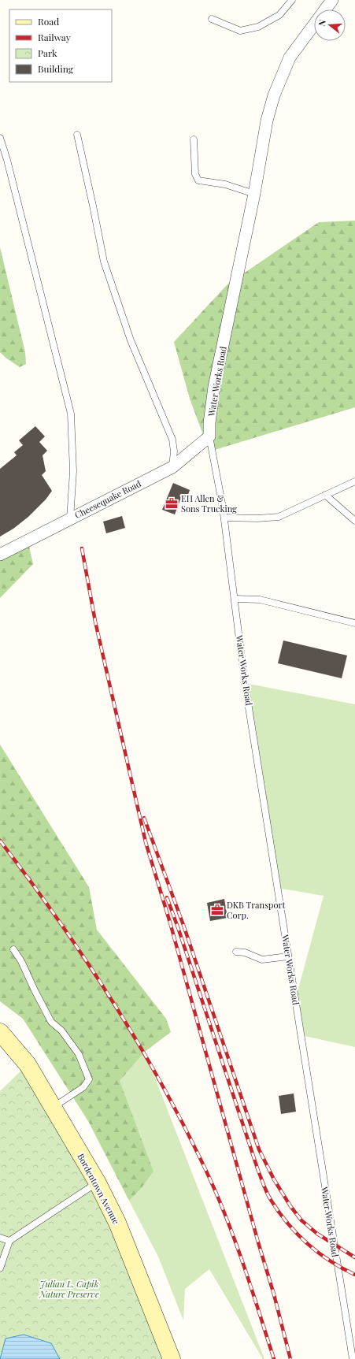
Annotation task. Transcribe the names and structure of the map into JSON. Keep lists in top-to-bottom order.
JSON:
{
  "streets": {
    "main road": ["Bordentown Avenue"],
    "street": ["Water Works Road", "Cheesequake Road"]
  },
  "crossings": [
    ["Water Works Road", "Cheesequake Road"]
  ],
  "parks": ["Julian L. Capik Nature Preserve"],
  "places": {
    "office": ["EH Allen & Sons Trucking", "DKB Transport Corp."]
  },
  "legend": [
    "Road",
    "Railway",
    "Park",
    "Building"
  ],
  "north": "left"
}
